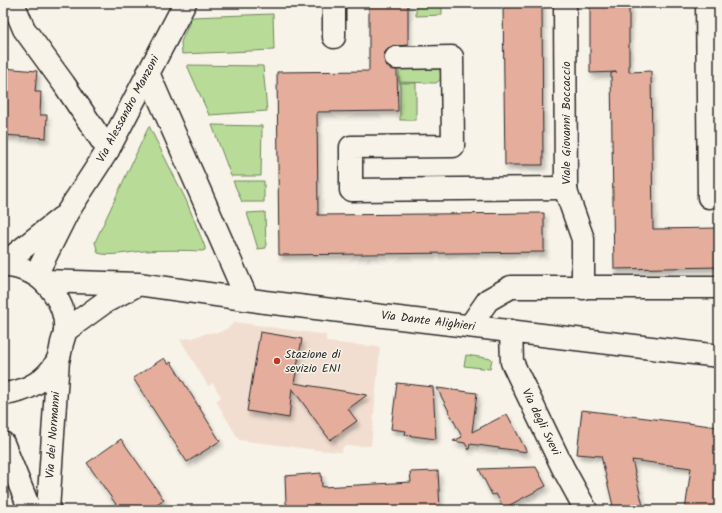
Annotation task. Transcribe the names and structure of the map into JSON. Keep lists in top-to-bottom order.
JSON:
{
  "streets": {
    "street": [
      "Via Alessandro Manzoni",
      "Viale Giovanni Boccaccio",
      "Via Dante Alighieri",
      "Via degli Svevi",
      "Via dei Normanni"
    ]
  },
  "crossings": [
    ["Via Alessandro Manzoni", "Via Dante Alighieri"],
    ["Via Dante Alighieri", "Via degli Svevi"]
  ],
  "places": ["Stazione di sevizio ENI"]
}
